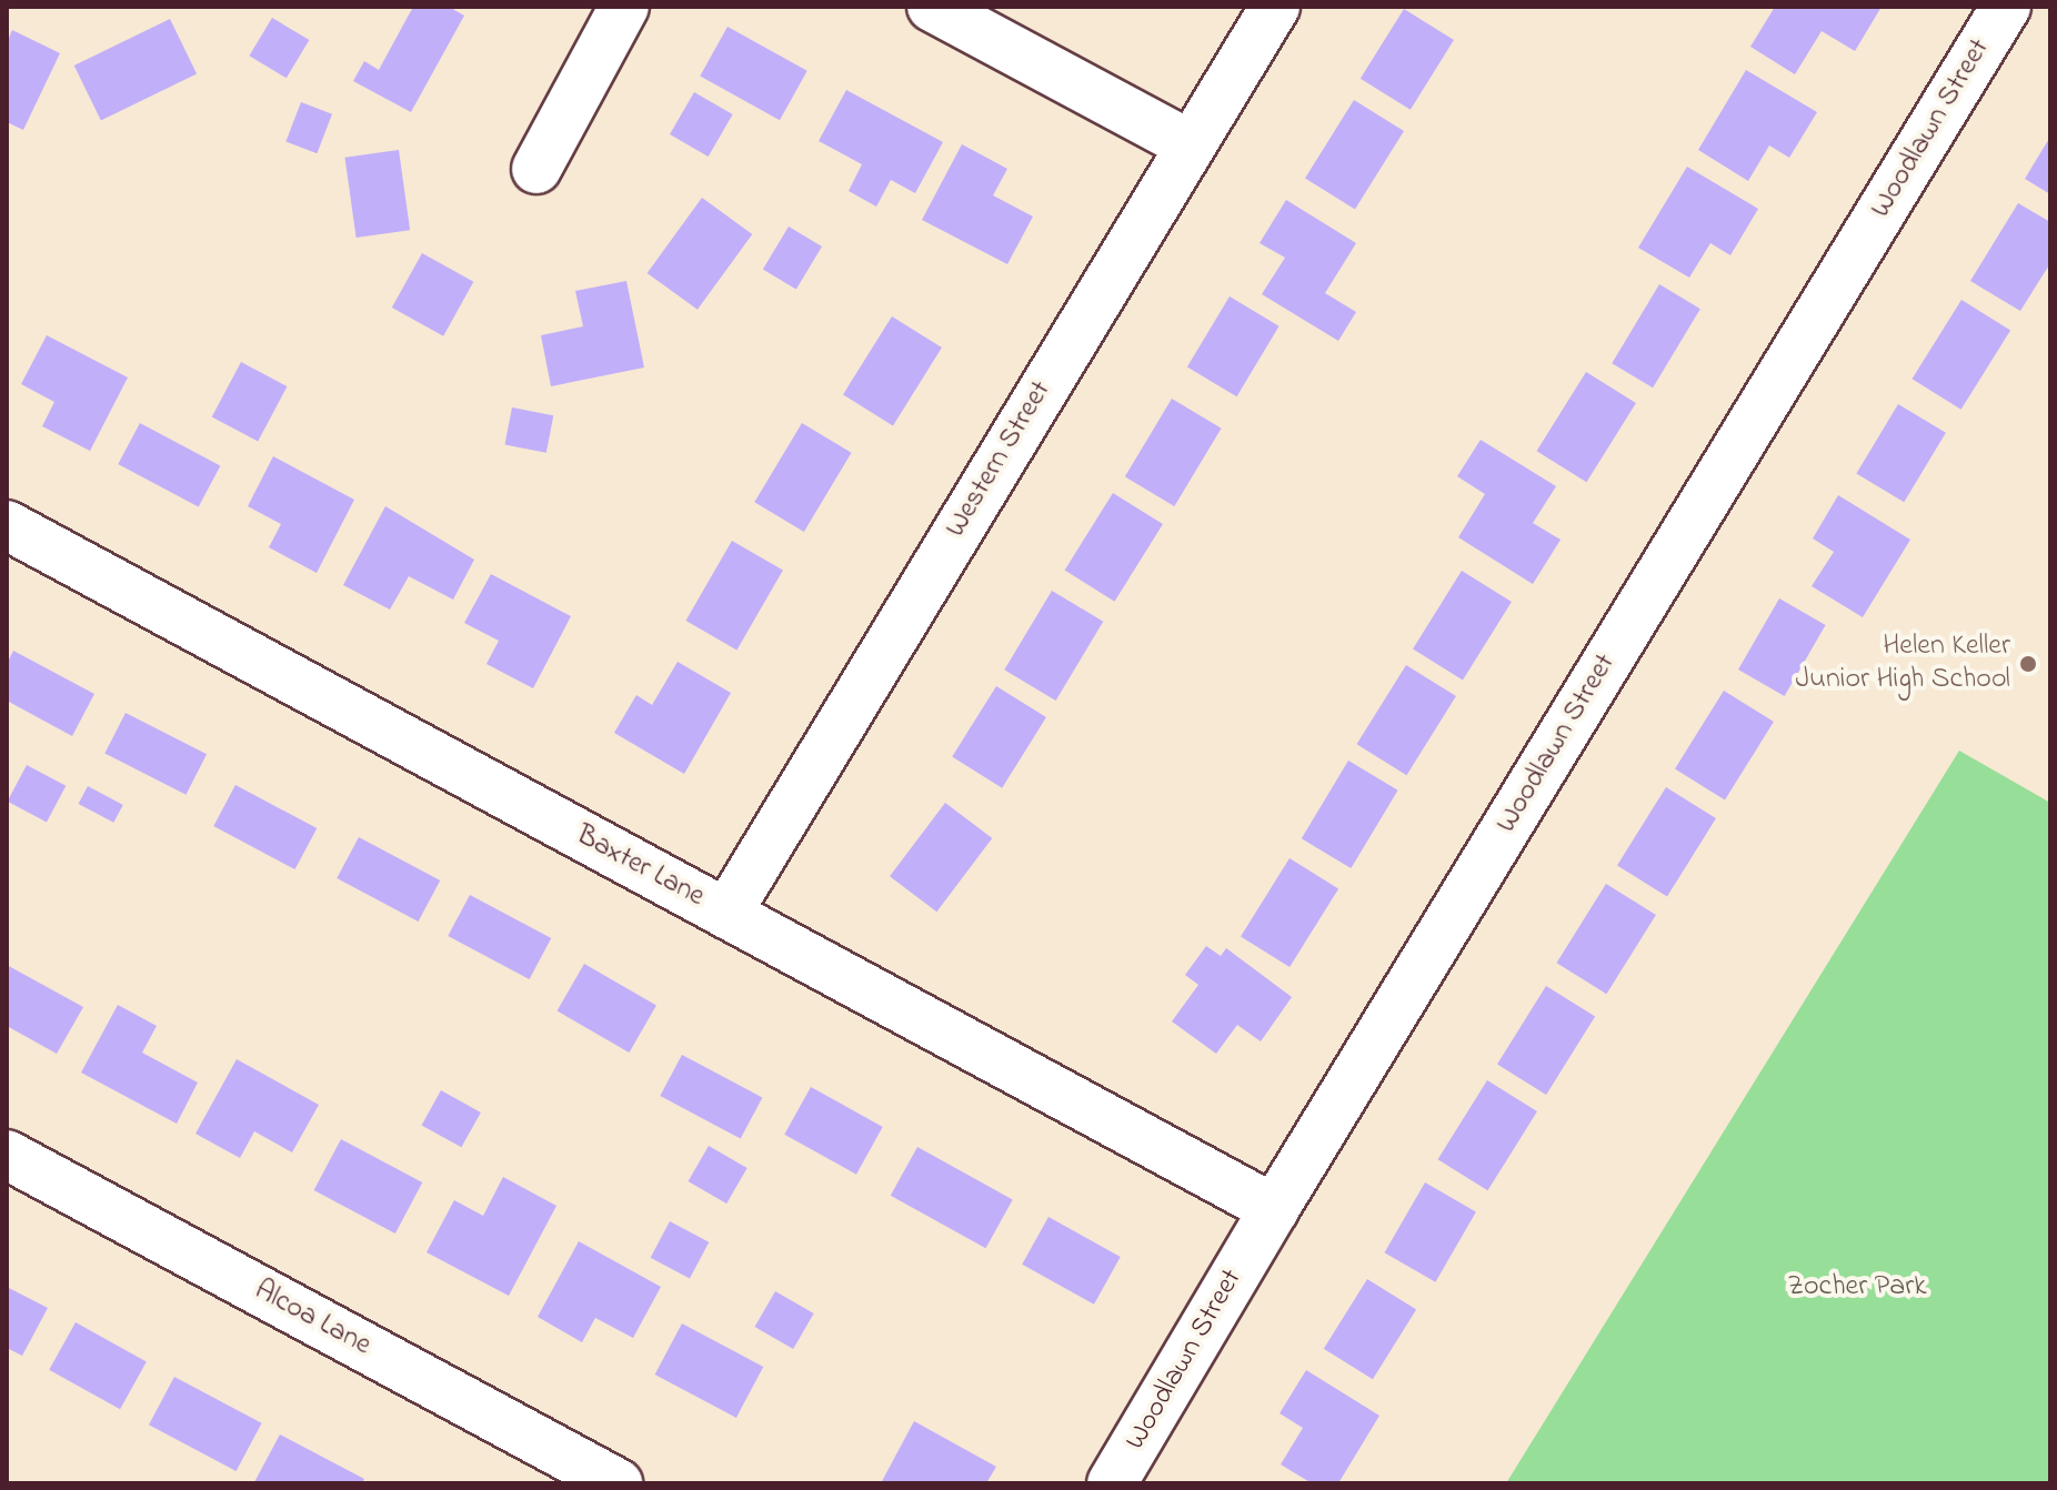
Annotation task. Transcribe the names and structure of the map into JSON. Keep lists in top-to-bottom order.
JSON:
{
  "streets": {
    "street": [
      "Woodlawn Street",
      "Western Street",
      "Baxter Lane",
      "Alcoa Lane"
    ]
  },
  "crossings": [
    ["Woodlawn Street", "Baxter Lane"],
    ["Western Street", "Baxter Lane"]
  ],
  "parks": ["Zocher Park"],
  "places": ["Helen Keller Junior High School"]
}
